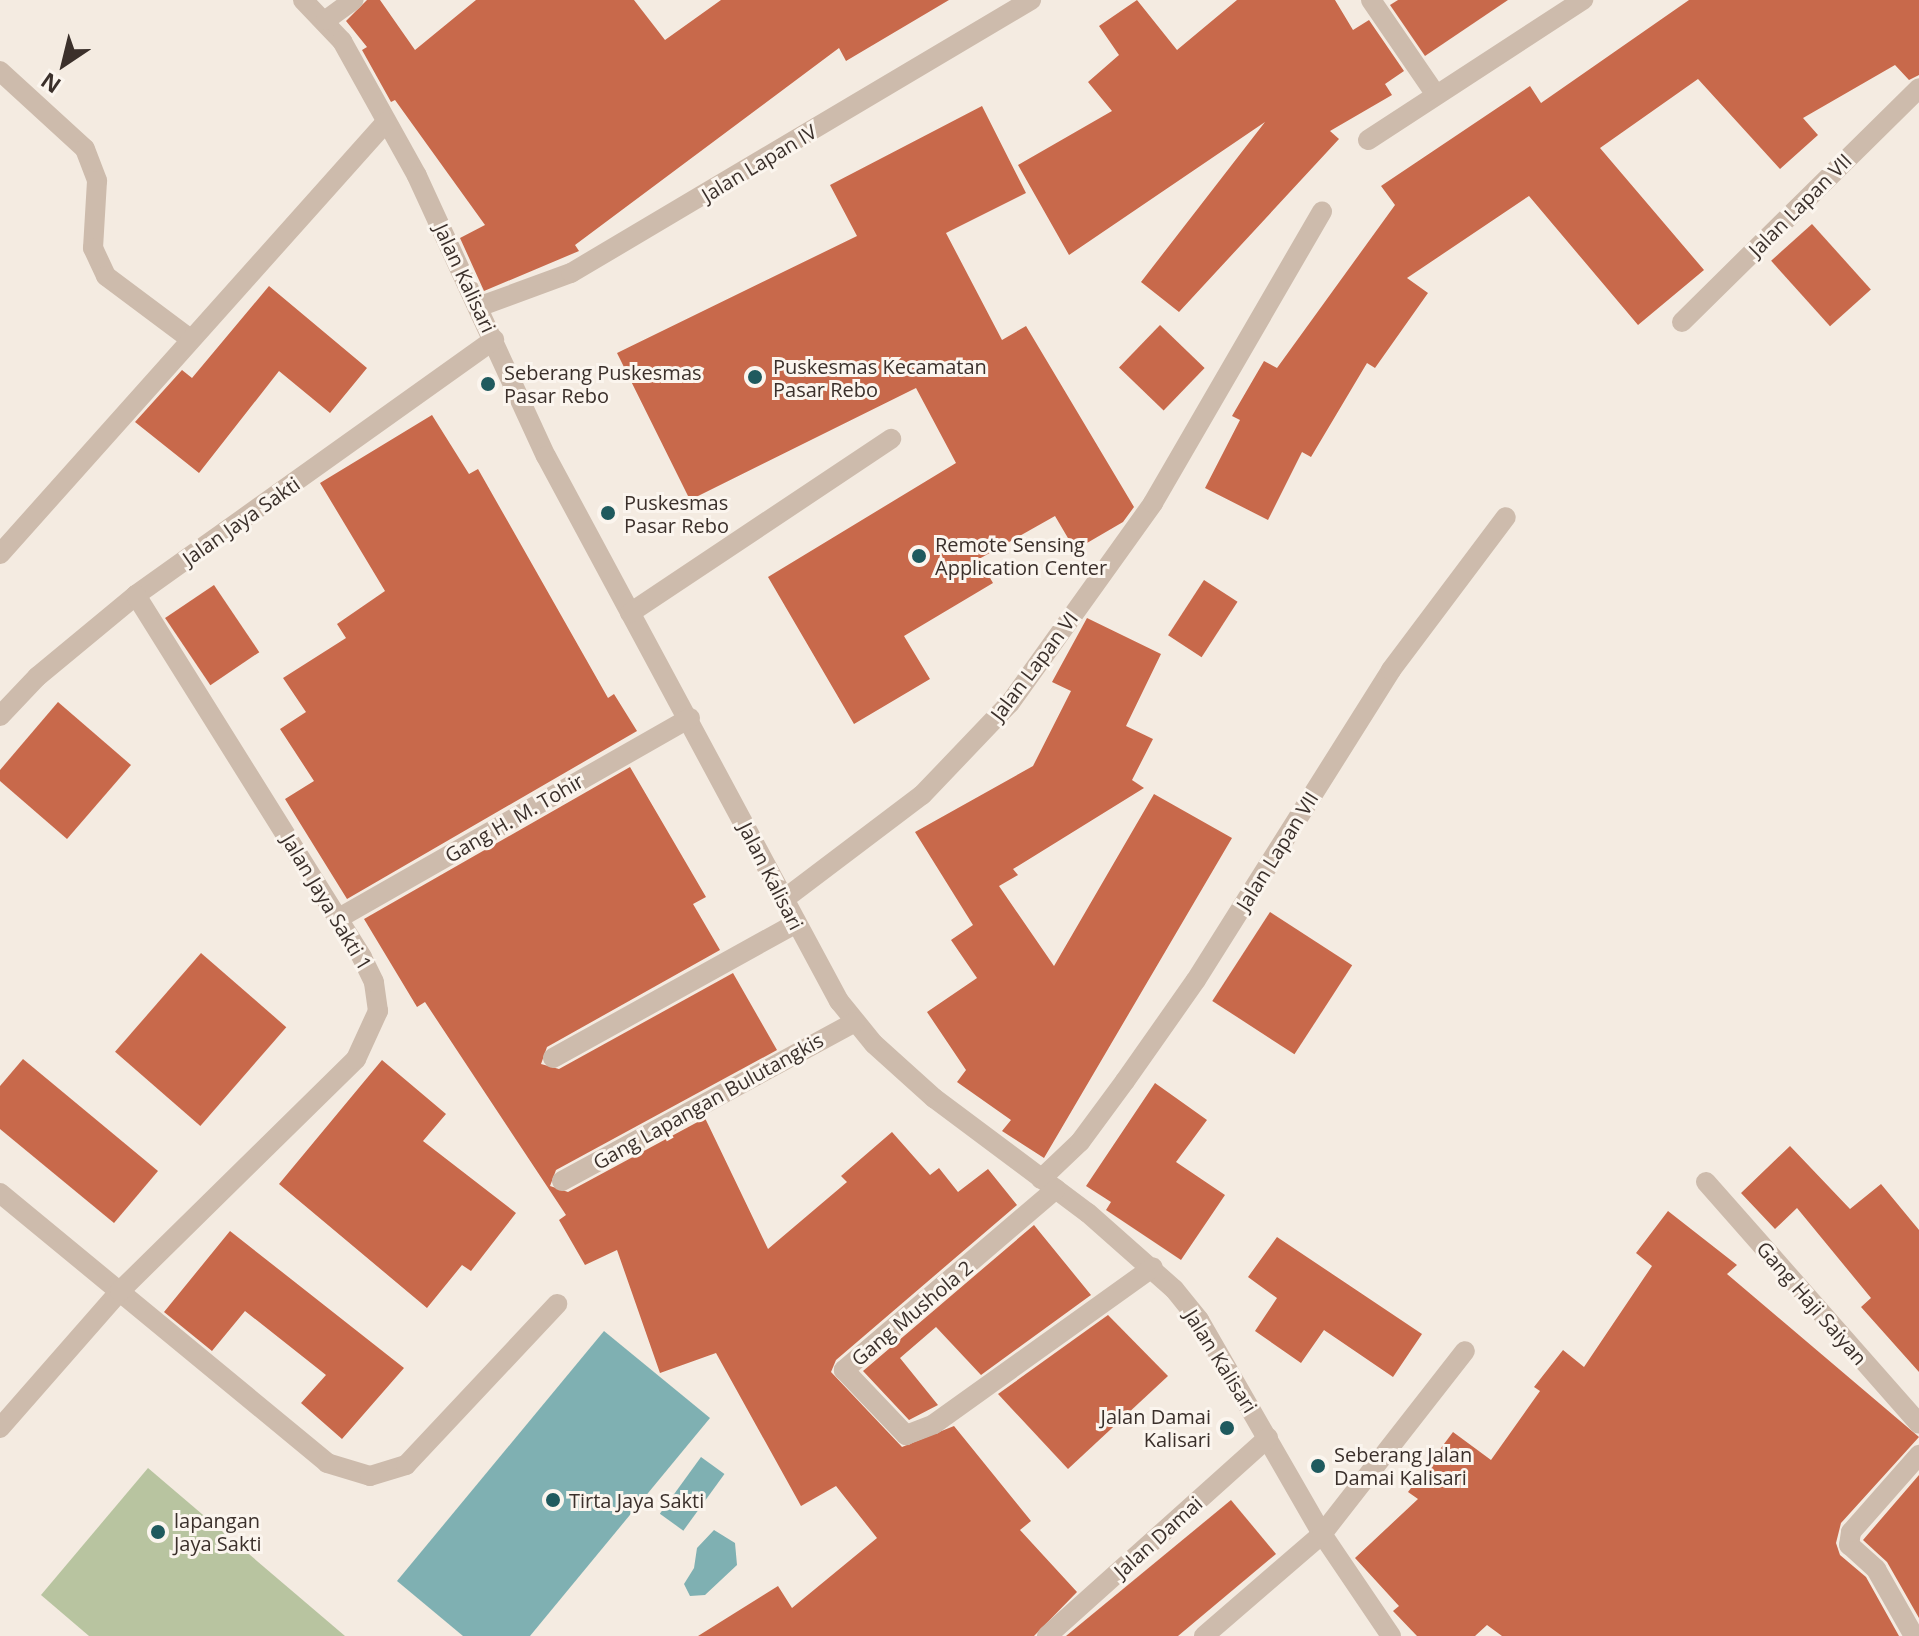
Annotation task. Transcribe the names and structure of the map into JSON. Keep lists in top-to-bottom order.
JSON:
{
  "streets": {
    "street": [
      "Jalan Lapan IV",
      "Jalan Lapan VII",
      "Jalan Kalisari",
      "Jalan Jaya Sakti",
      "Jalan Lapan VI",
      "Gang H. M. Tohir",
      "Jalan Jaya Sakti 1",
      "Gang Lapangan Bulutangkis",
      "Gang Haji Saiyan",
      "Gang Mushola 2",
      "Jalan Damai"
    ]
  },
  "crossings": [
    ["Jalan Lapan IV", "Jalan Kalisari"],
    ["Jalan Lapan VII", "Jalan Kalisari"],
    ["Jalan Lapan VII", "Gang Mushola 2"],
    ["Jalan Kalisari", "Jalan Jaya Sakti"],
    ["Jalan Kalisari", "Jalan Lapan VI"],
    ["Jalan Kalisari", "Gang H. M. Tohir"],
    ["Jalan Kalisari", "Gang Lapangan Bulutangkis"],
    ["Jalan Kalisari", "Gang Mushola 2"],
    ["Jalan Kalisari", "Jalan Damai"],
    ["Jalan Jaya Sakti", "Jalan Jaya Sakti 1"],
    ["Gang H. M. Tohir", "Jalan Jaya Sakti 1"]
  ],
  "places": [
    "Puskesmas Kecamatan Pasar Rebo",
    "Seberang Puskesmas Pasar Rebo",
    "Puskesmas Pasar Rebo",
    "Remote Sensing Application Center",
    "Jalan Damai Kalisari",
    "Seberang Jalan Damai Kalisari",
    "Tirta Jaya Sakti",
    "lapangan Jaya Sakti"
  ],
  "north": "bottom left"
}
